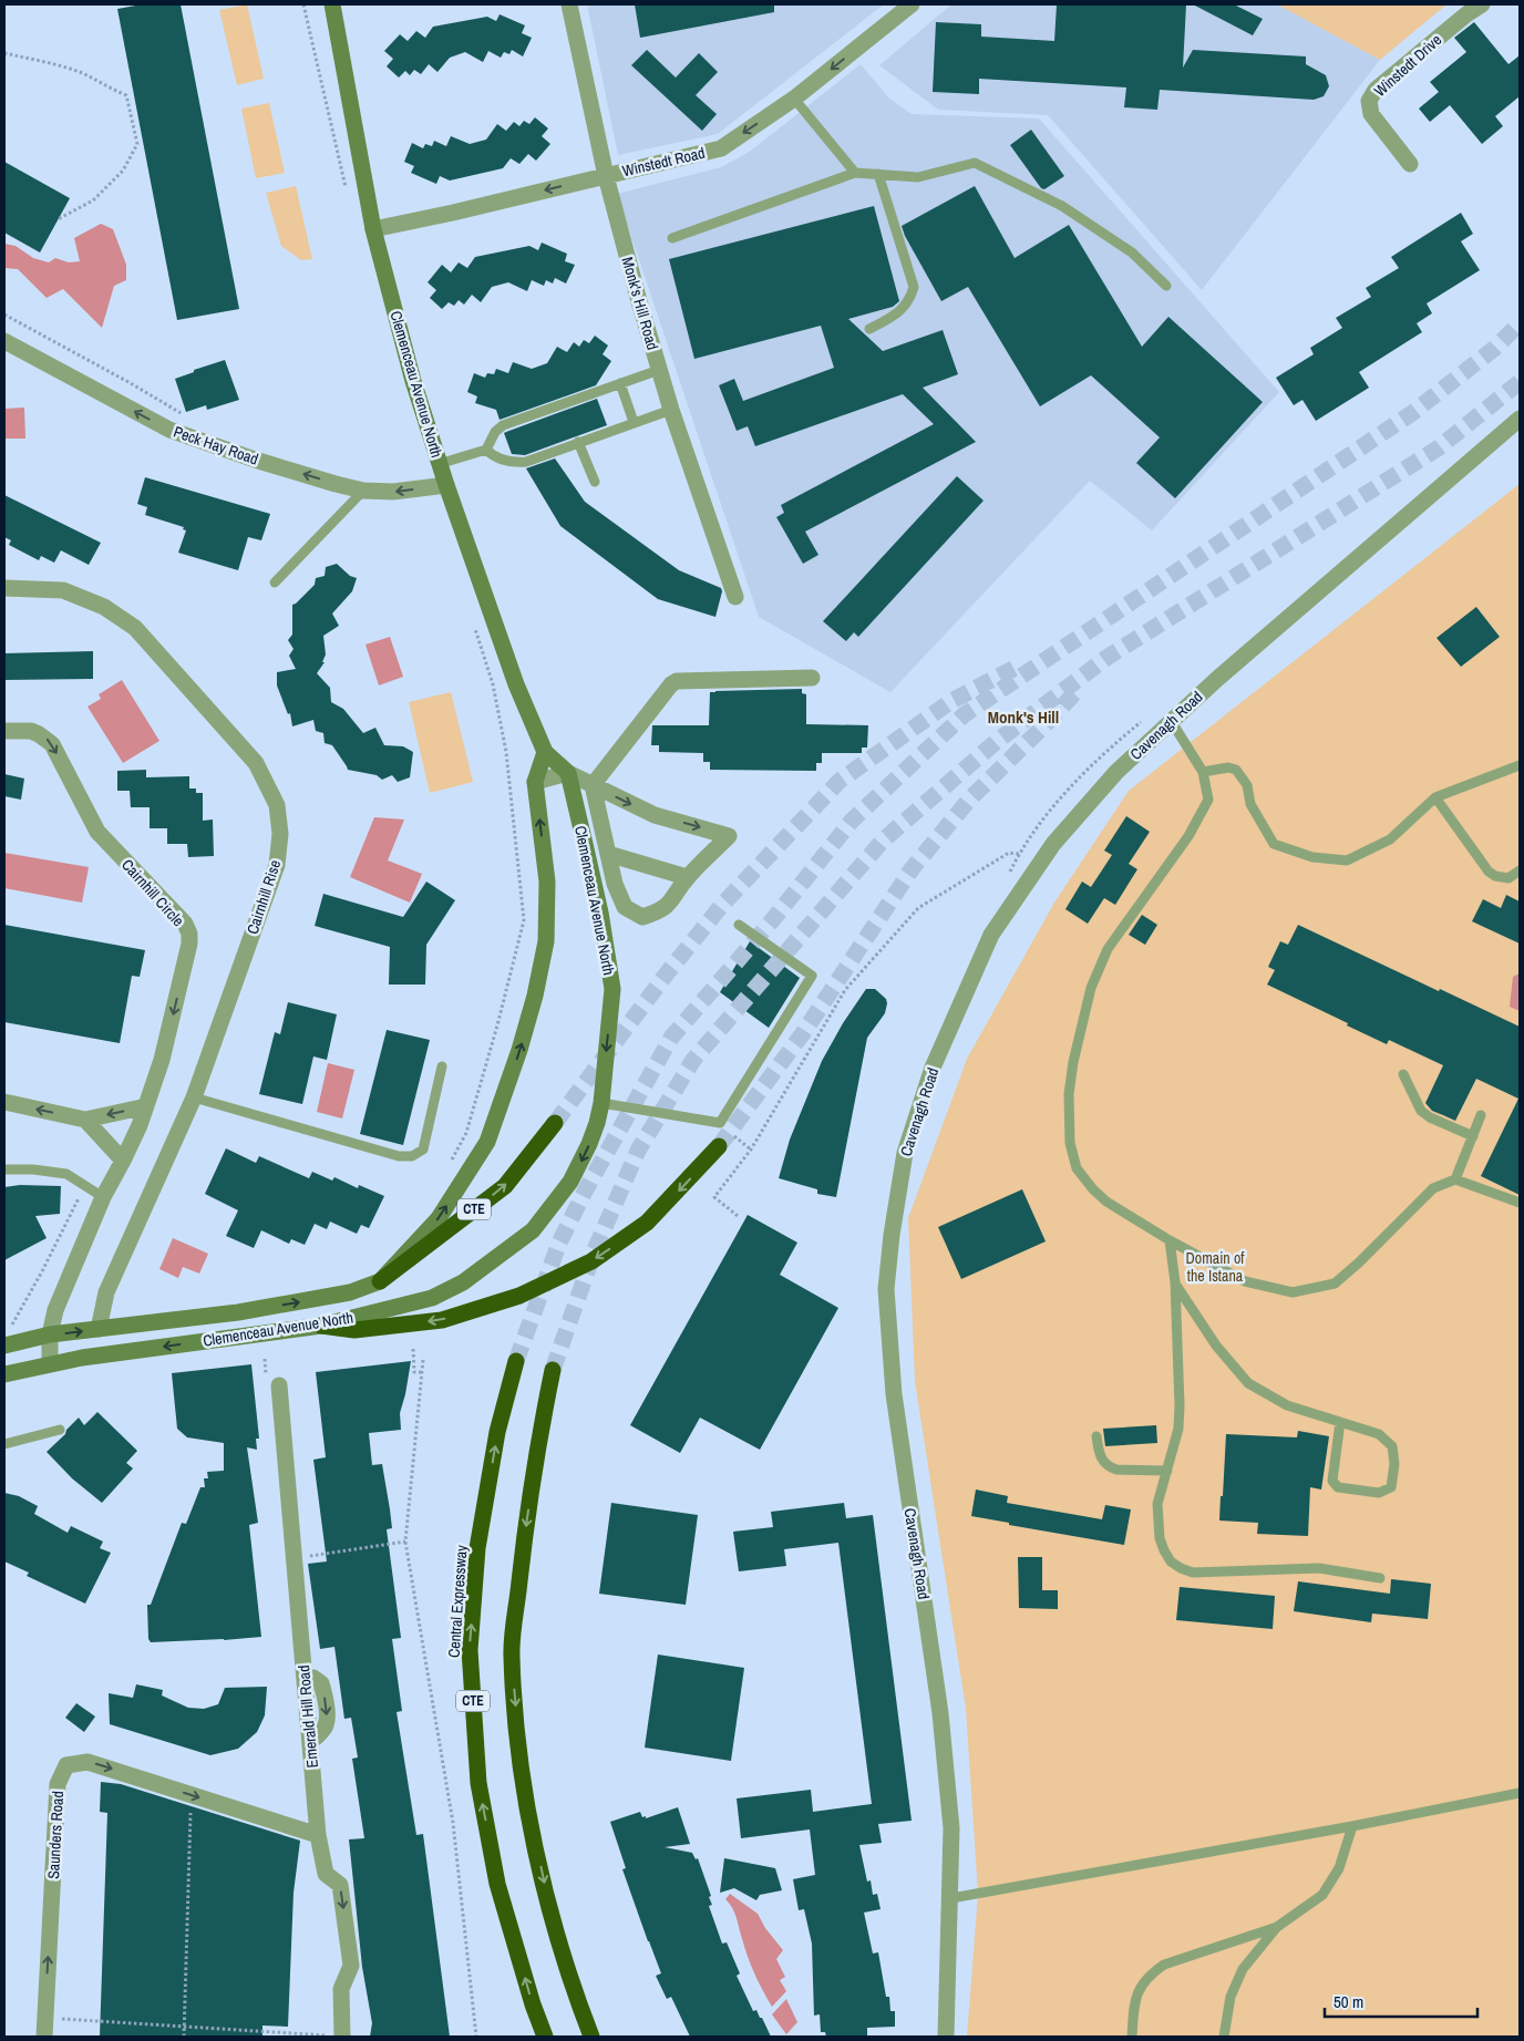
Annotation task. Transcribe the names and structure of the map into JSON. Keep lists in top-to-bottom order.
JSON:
{
  "streets": {
    "highway": ["CTE", "Central Expressway"],
    "main road": ["Clemenceau Avenue North"],
    "street": [
      "Winstedt Drive",
      "Winstedt Road",
      "Monk's Hill Road",
      "Peck Hay Road",
      "Cavenagh Road",
      "Cairnhill Circle",
      "Cairnhill Rise",
      "Emerald Hill Road",
      "Saunders Road"
    ]
  },
  "crossings": [
    ["Winstedt Road", "Monk's Hill Road"],
    ["Winstedt Road", "Clemenceau Avenue North"],
    ["Clemenceau Avenue North", "Peck Hay Road"],
    ["Clemenceau Avenue North", "Cairnhill Circle"],
    ["Clemenceau Avenue North", "Cairnhill Rise"],
    ["Clemenceau Avenue North", "CTE"],
    ["Emerald Hill Road", "Saunders Road"]
  ],
  "one_way": ["Winstedt Road", "Peck Hay Road", "Cairnhill Circle"],
  "districts": ["Monk's Hill"],
  "parks": ["Domain of the Istana"],
  "scale_bar": "50 m"
}
